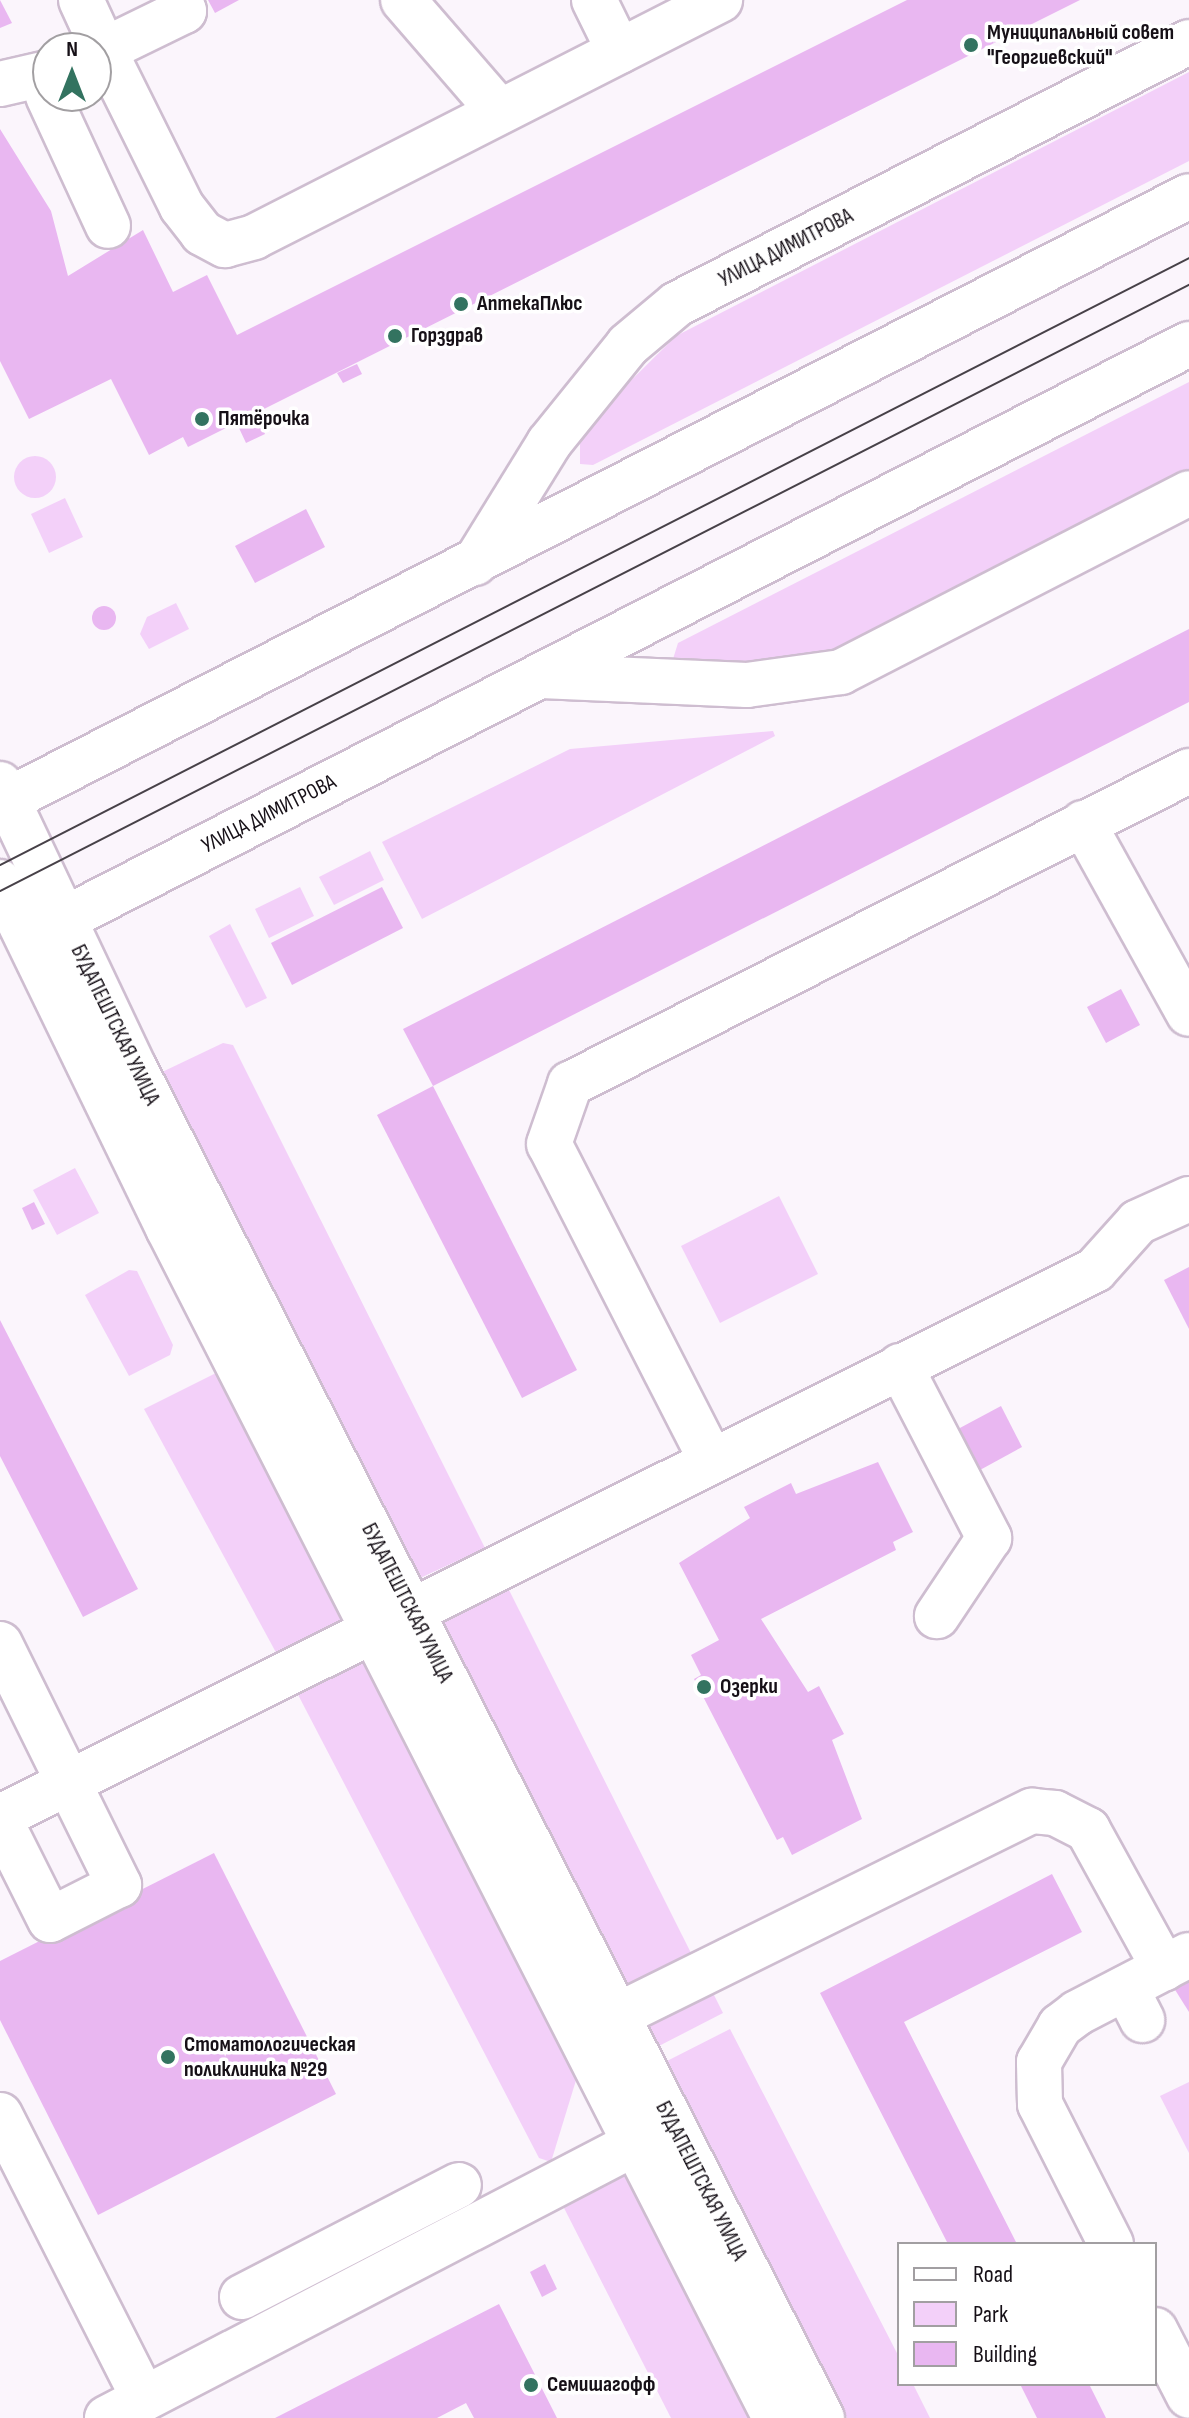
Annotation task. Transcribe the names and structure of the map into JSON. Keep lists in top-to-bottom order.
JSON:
{
  "streets": {
    "street": ["УЛИЦА ДИМИТРОВА", "БУДАПЕШТСКАЯ УЛИЦА"]
  },
  "crossings": [
    ["УЛИЦА ДИМИТРОВА", "БУДАПЕШТСКАЯ УЛИЦА"]
  ],
  "places": [
    "Муниципальный совет \"Георгиевский\"",
    "АптекаПлюс",
    "Горздрав",
    "Пятёрочка",
    "Озерки",
    "Стоматологическая поликлиника №29",
    "Семишагофф"
  ],
  "legend": ["Road", "Park", "Building"],
  "north": "top"
}
